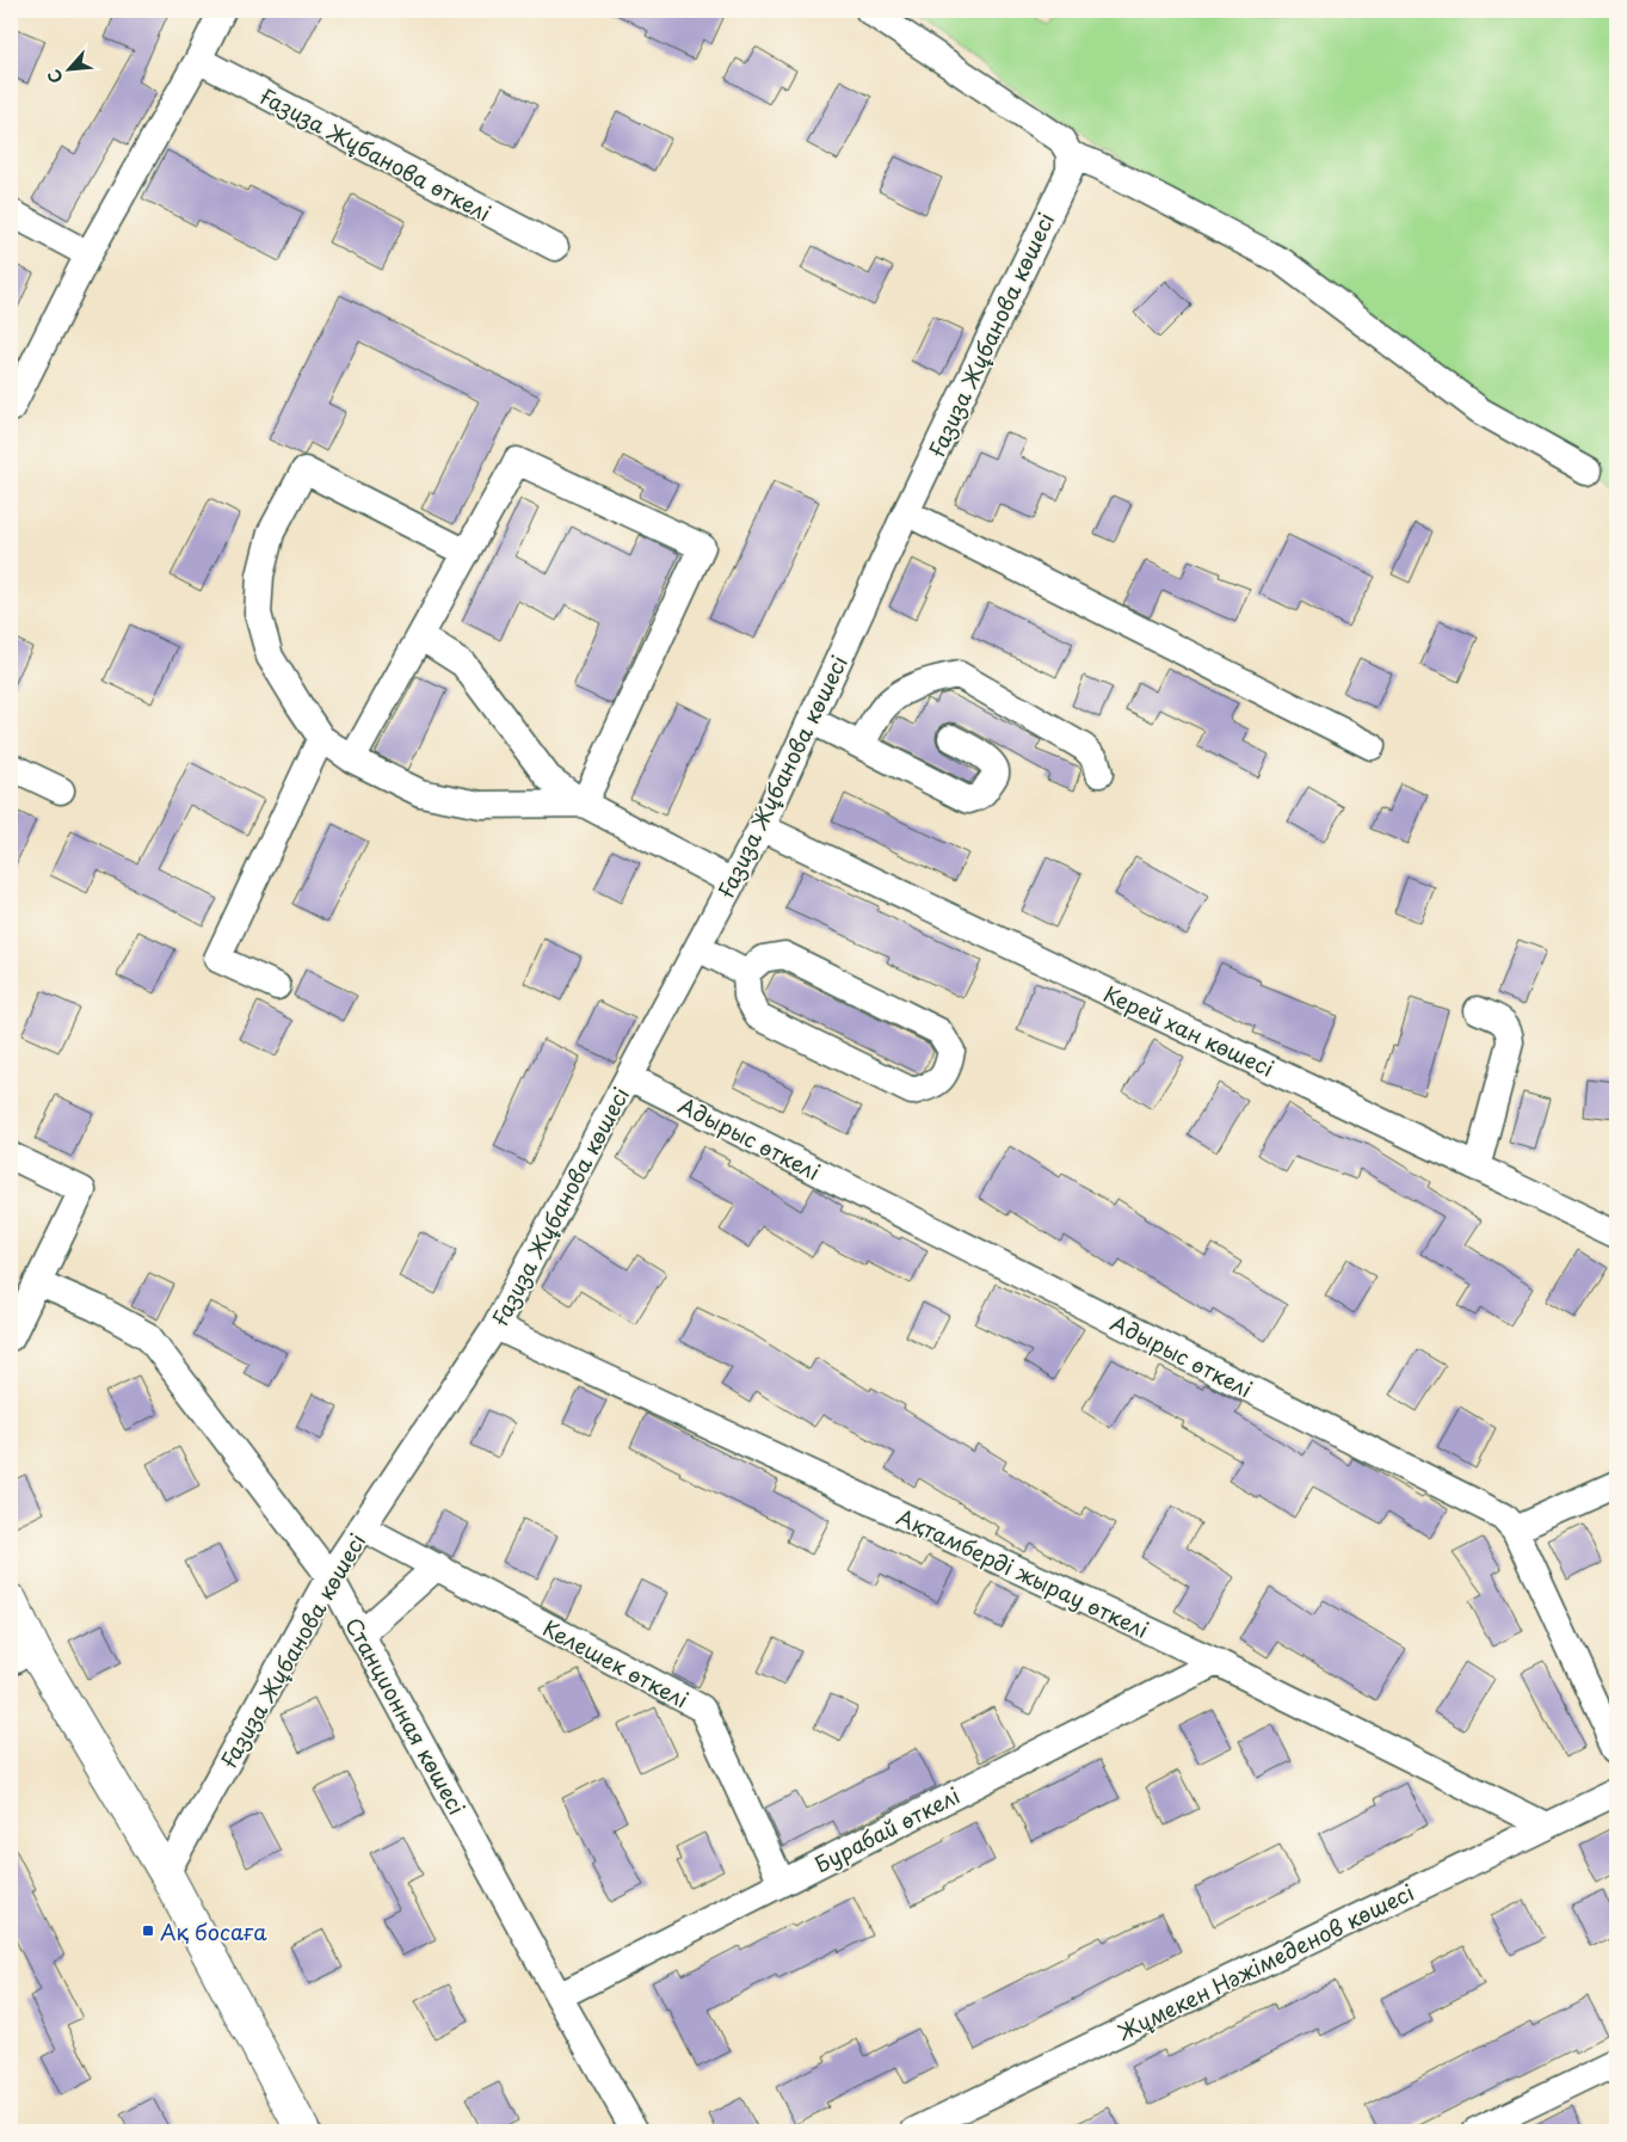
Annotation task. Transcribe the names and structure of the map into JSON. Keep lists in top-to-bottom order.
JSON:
{
  "streets": {
    "street": [
      "Ғазиза Жұбанова өткелі",
      "Ғазиза Жұбанова көшесі",
      "Керей хан көшесі",
      "Адырыс өткелі",
      "Ақтамберді жырау өткелі",
      "Келешек өткелі",
      "Станционная көшесі",
      "Бурабай өткелі",
      "Жұмекен Нәжімеденов көшесі"
    ]
  },
  "crossings": [
    ["Ғазиза Жұбанова көшесі", "Керей хан көшесі"],
    ["Ғазиза Жұбанова көшесі", "Адырыс өткелі"],
    ["Ғазиза Жұбанова көшесі", "Ақтамберді жырау өткелі"],
    ["Ғазиза Жұбанова көшесі", "Келешек өткелі"],
    ["Ғазиза Жұбанова көшесі", "Станционная көшесі"],
    ["Ақтамберді жырау өткелі", "Бурабай өткелі"],
    ["Ақтамберді жырау өткелі", "Жұмекен Нәжімеденов көшесі"],
    ["Келешек өткелі", "Бурабай өткелі"],
    ["Станционная көшесі", "Бурабай өткелі"]
  ],
  "places": {
    "transit": ["Ақ босаға"]
  },
  "north": "bottom left"
}
